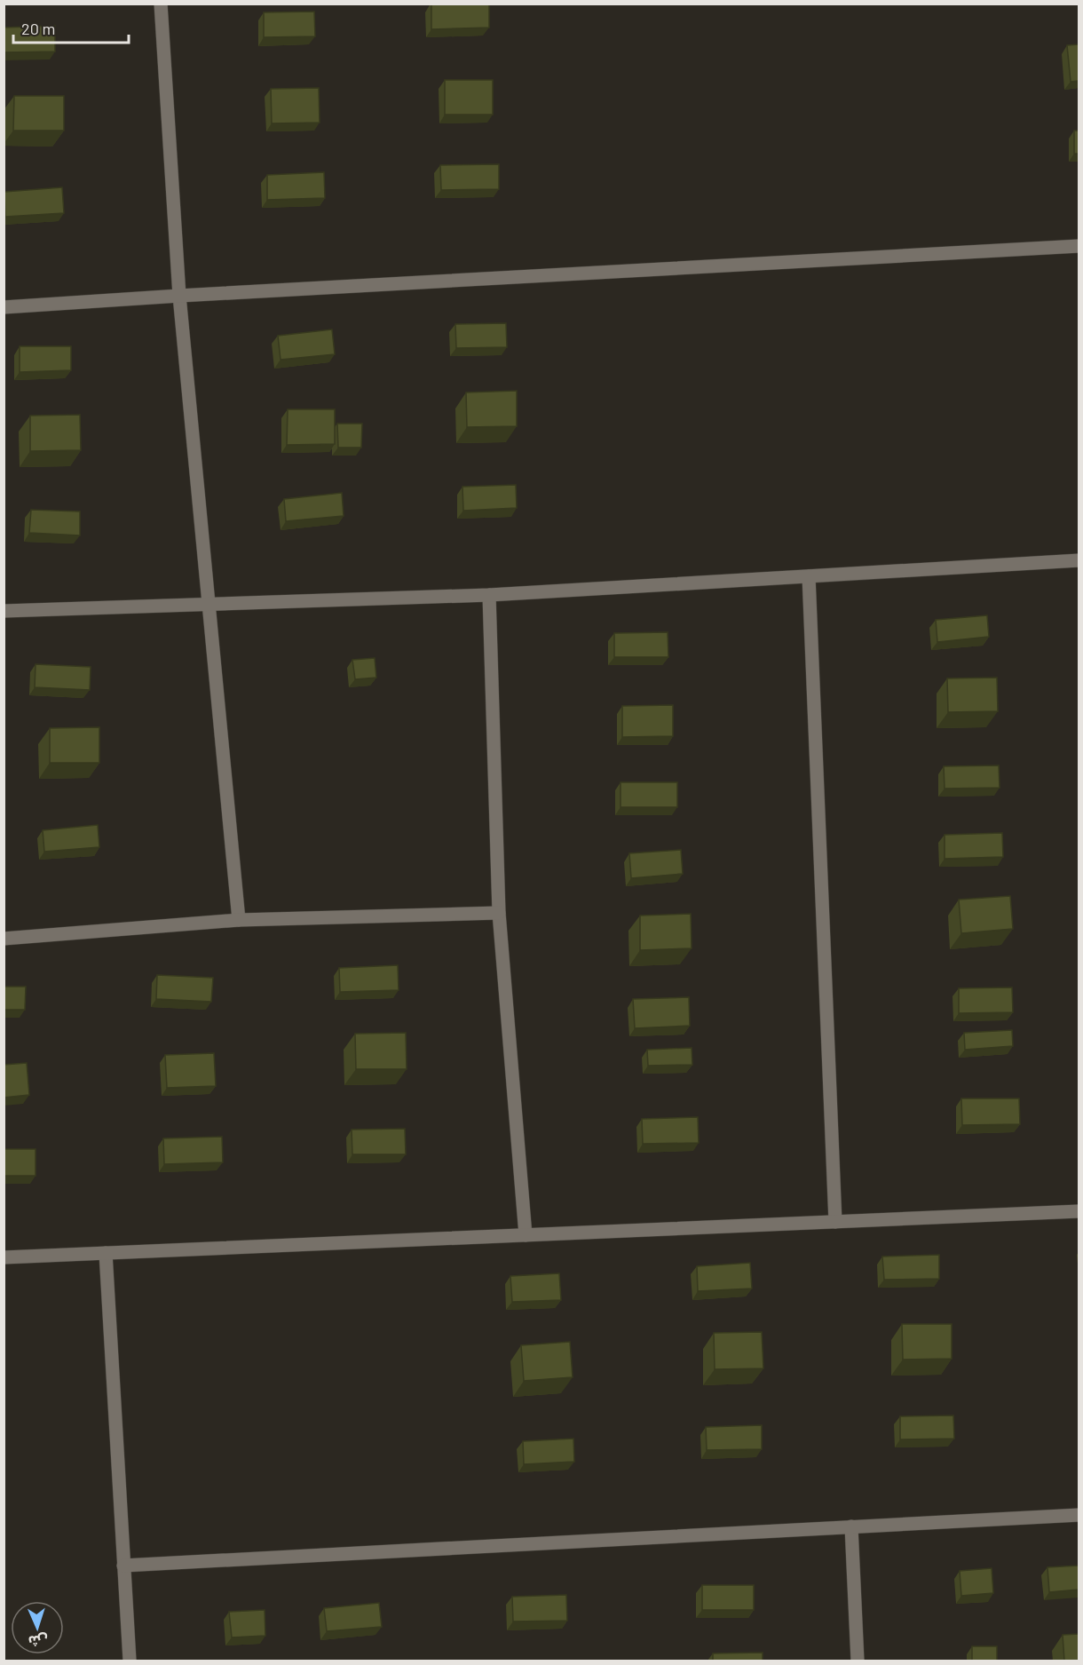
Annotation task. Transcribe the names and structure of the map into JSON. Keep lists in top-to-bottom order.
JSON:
{
  "scale_bar": "20 m",
  "north": "bottom"
}
